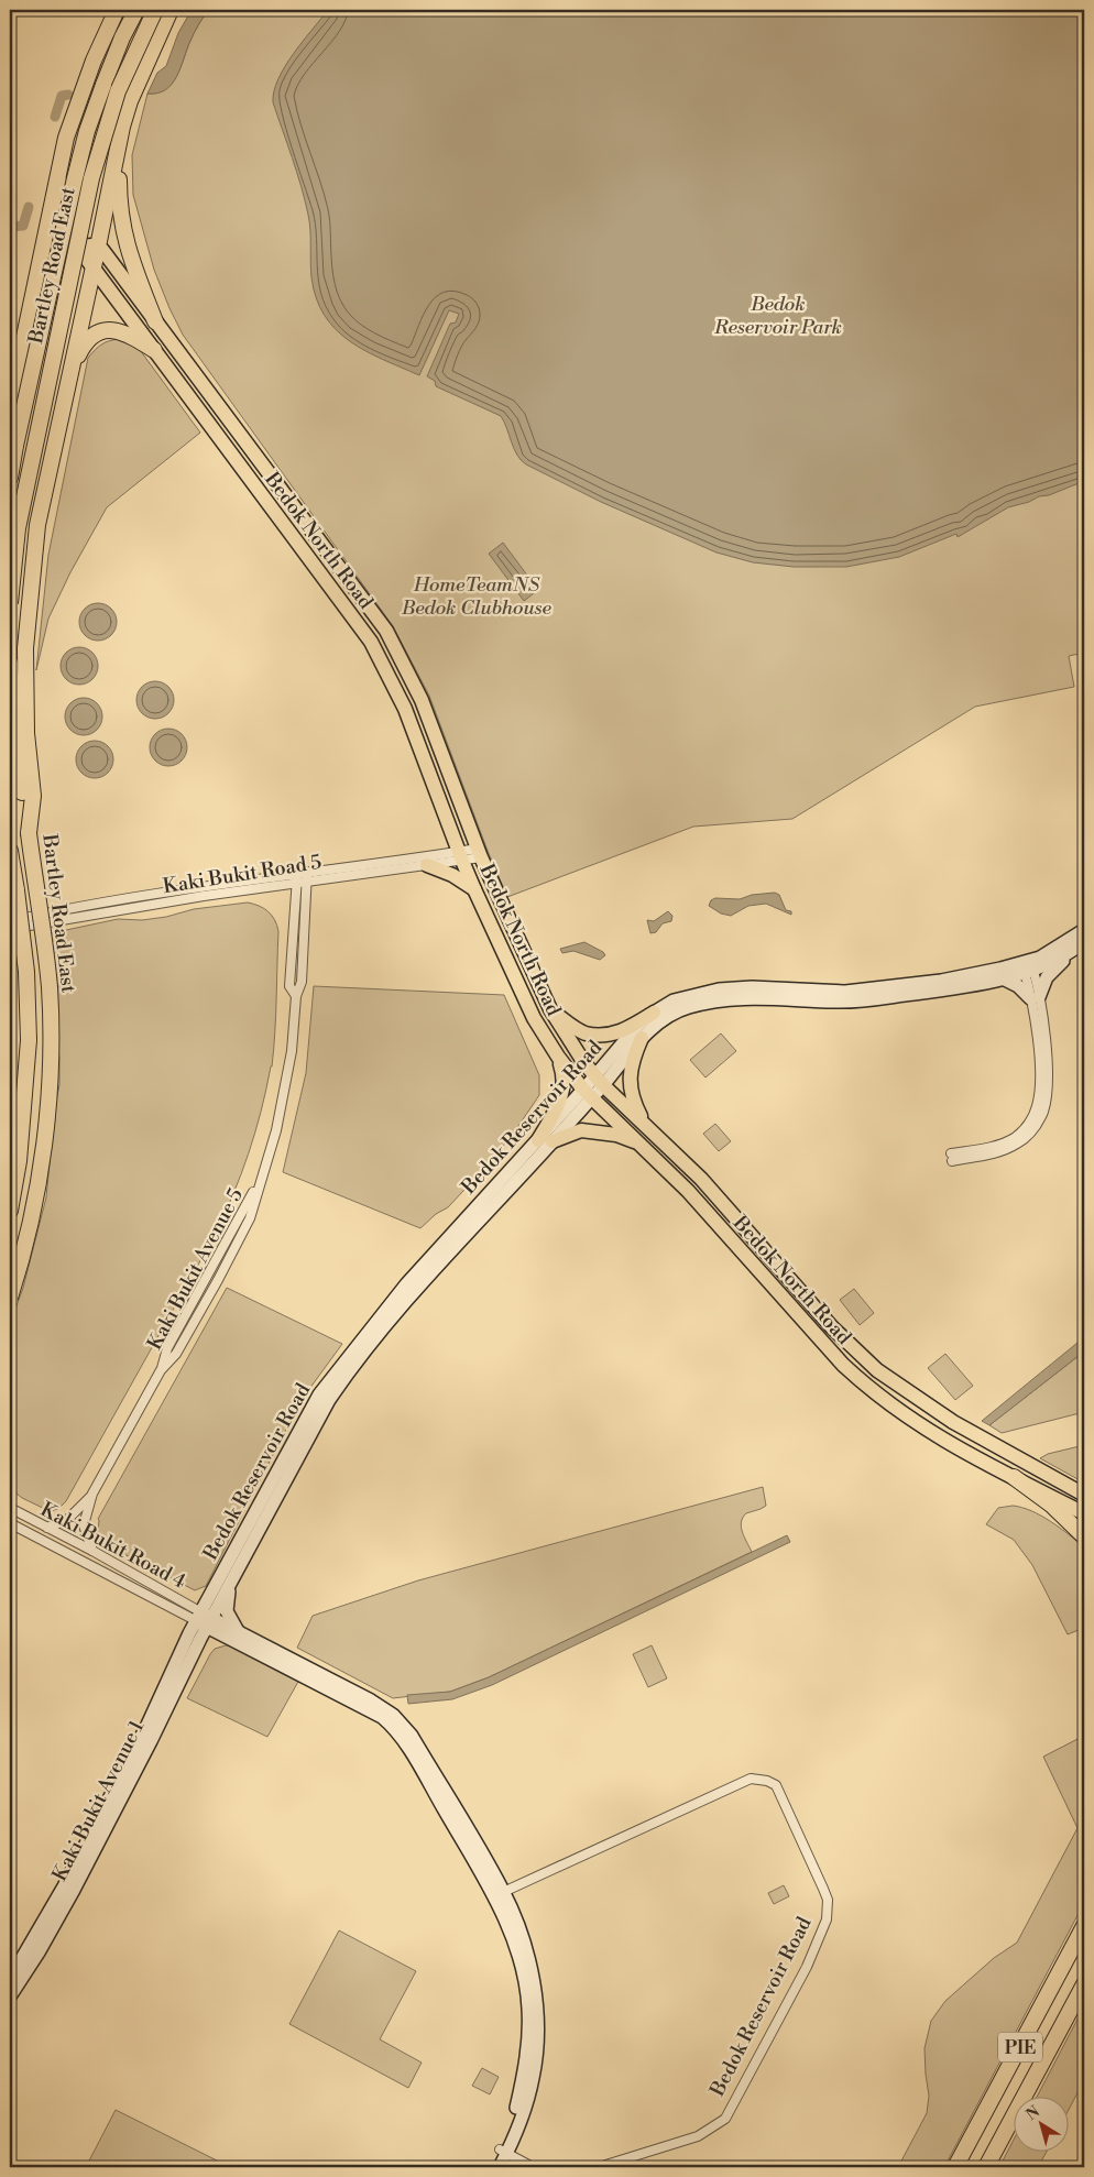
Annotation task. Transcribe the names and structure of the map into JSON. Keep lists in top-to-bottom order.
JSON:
{
  "streets": {
    "highway": ["Bartley Road East", "PIE"],
    "main road": ["Bedok North Road", "Bedok Reservoir Road", "Kaki Bukit Avenue 1"],
    "street": ["Kaki Bukit Road 5", "Kaki Bukit Avenue 5", "Kaki Bukit Road 4"]
  },
  "crossings": [
    ["Bedok North Road", "Kaki Bukit Road 5"],
    ["Bedok North Road", "Bedok Reservoir Road"],
    ["Kaki Bukit Road 5", "Kaki Bukit Avenue 5"],
    ["Bedok Reservoir Road", "Kaki Bukit Road 4"],
    ["Bedok Reservoir Road", "Kaki Bukit Avenue 1"],
    ["Kaki Bukit Road 4", "Kaki Bukit Avenue 1"]
  ],
  "parks": ["Bedok Reservoir Park", "HomeTeamNS Bedok Clubhouse"],
  "north": "top left"
}
